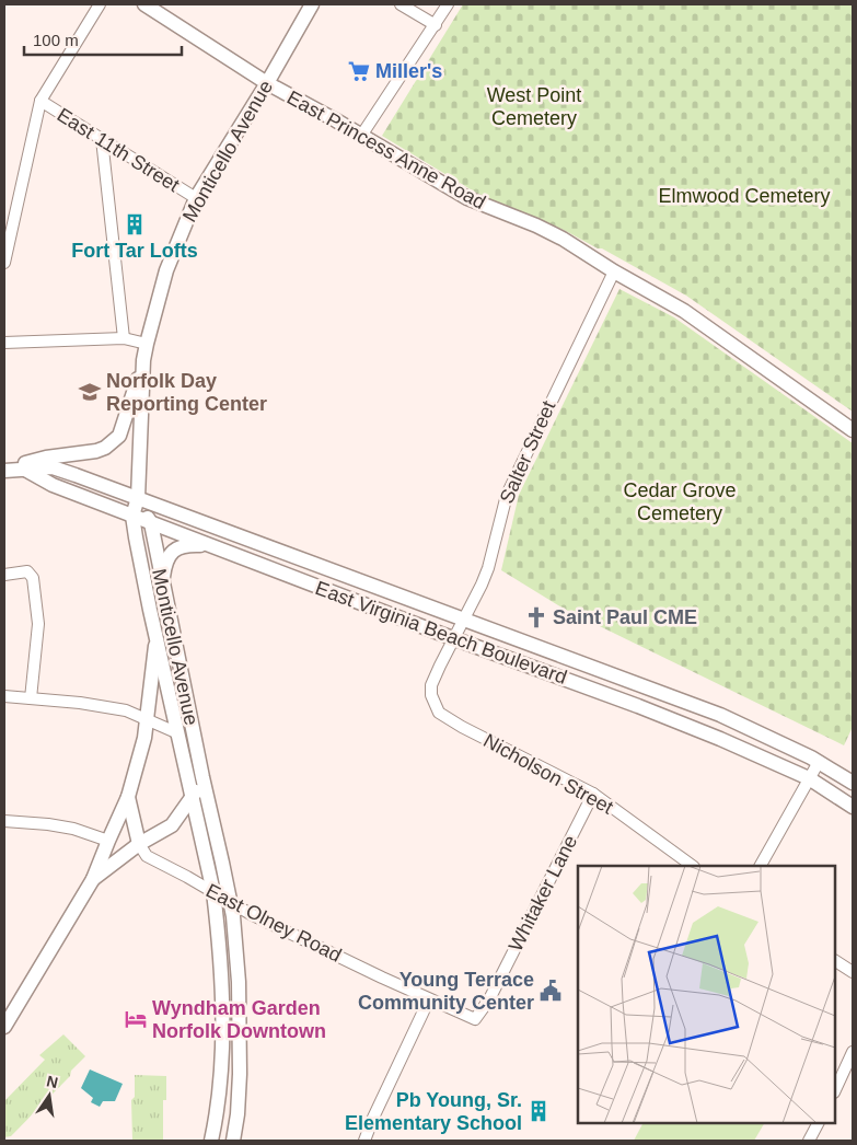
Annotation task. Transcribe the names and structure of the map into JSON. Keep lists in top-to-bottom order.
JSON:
{
  "streets": {
    "main road": ["East Princess Anne Road", "Monticello Avenue", "East Virginia Beach Boulevard"],
    "street": [
      "East 11th Street",
      "Salter Street",
      "Nicholson Street",
      "Whitaker Lane",
      "East Olney Road"
    ]
  },
  "crossings": [
    ["East 11th Street", "Monticello Avenue"],
    ["East Princess Anne Road", "Monticello Avenue"],
    ["East Princess Anne Road", "Salter Street"],
    ["Monticello Avenue", "East Virginia Beach Boulevard"],
    ["Monticello Avenue", "East Olney Road"],
    ["Salter Street", "East Virginia Beach Boulevard"],
    ["Salter Street", "Nicholson Street"],
    ["Nicholson Street", "Whitaker Lane"],
    ["Whitaker Lane", "East Olney Road"]
  ],
  "parks": ["West Point Cemetery", "Elmwood Cemetery", "Cedar Grove Cemetery"],
  "places": {
    "supermarket": ["Miller's"],
    "building": ["Fort Tar Lofts", "Pb Young, Sr. Elementary School"],
    "school or university": ["Norfolk Day Reporting Center"],
    "church": ["Saint Paul CME"],
    "public building": ["Young Terrace Community Center"],
    "hotel": ["Wyndham Garden Norfolk Downtown"]
  },
  "scale_bar": "100 m",
  "north": "top"
}
